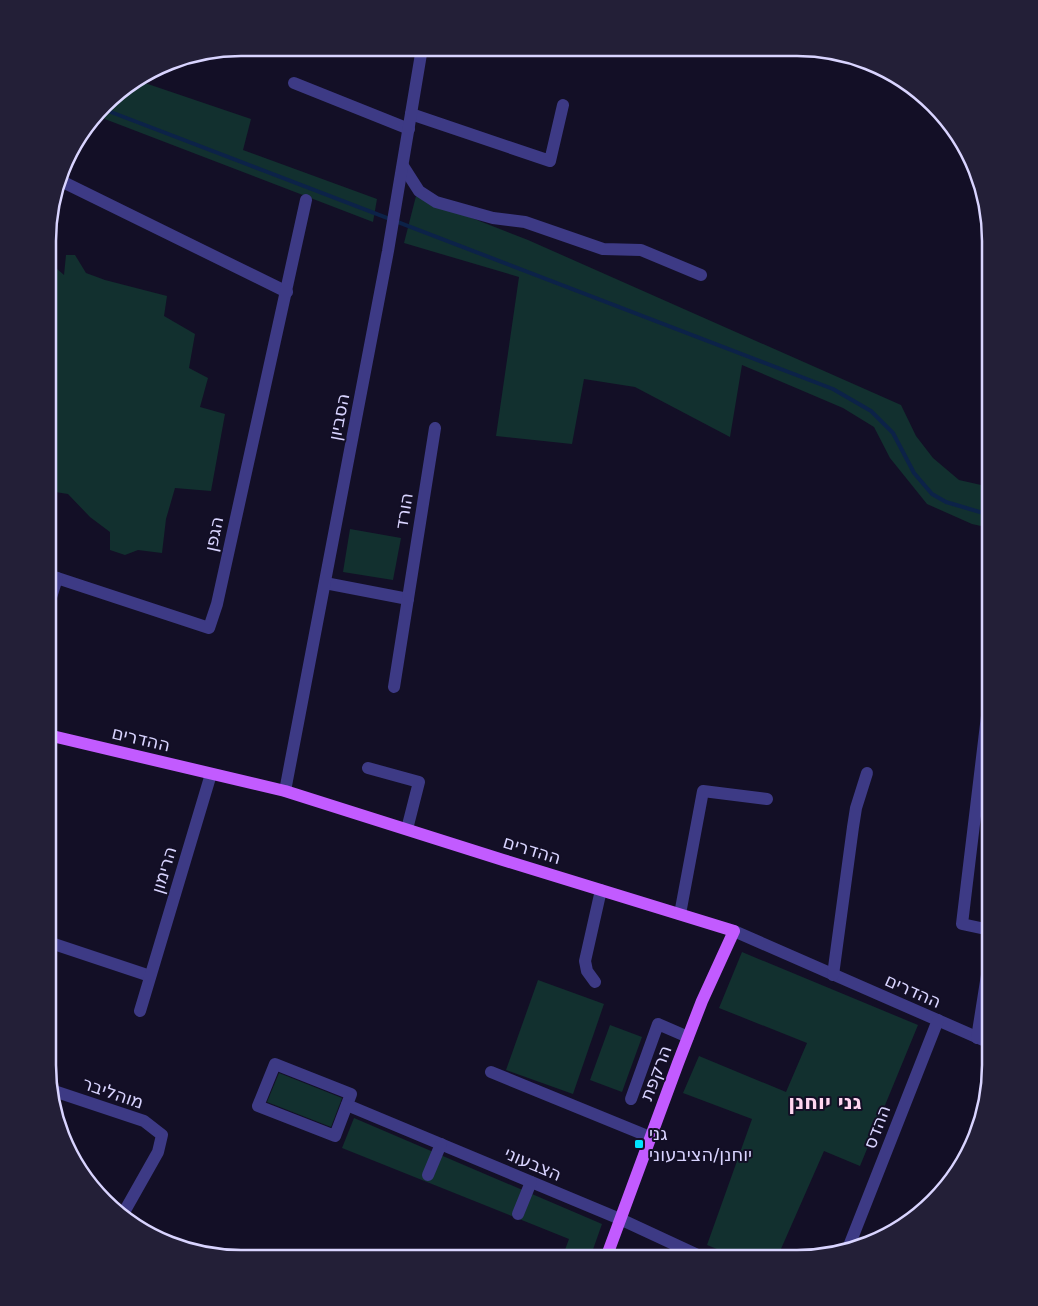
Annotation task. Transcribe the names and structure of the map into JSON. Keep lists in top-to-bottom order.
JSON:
{
  "streets": {
    "main road": ["ההדרים", "הרקפת"],
    "street": [
      "הסביון",
      "הורד",
      "הגפן",
      "הרימון",
      "מוהליבר",
      "ההדס",
      "הצבעוני"
    ]
  },
  "crossings": [
    ["הסביון", "ההדרים"],
    ["ההדרים", "הרימון"],
    ["ההדרים", "הרקפת"],
    ["ההדרים", "ההדס"],
    ["הרקפת", "הצבעוני"]
  ],
  "districts": ["גני יוחנן"],
  "places": {
    "transit": ["גני יוחנן/הציבעוני"]
  }
}
